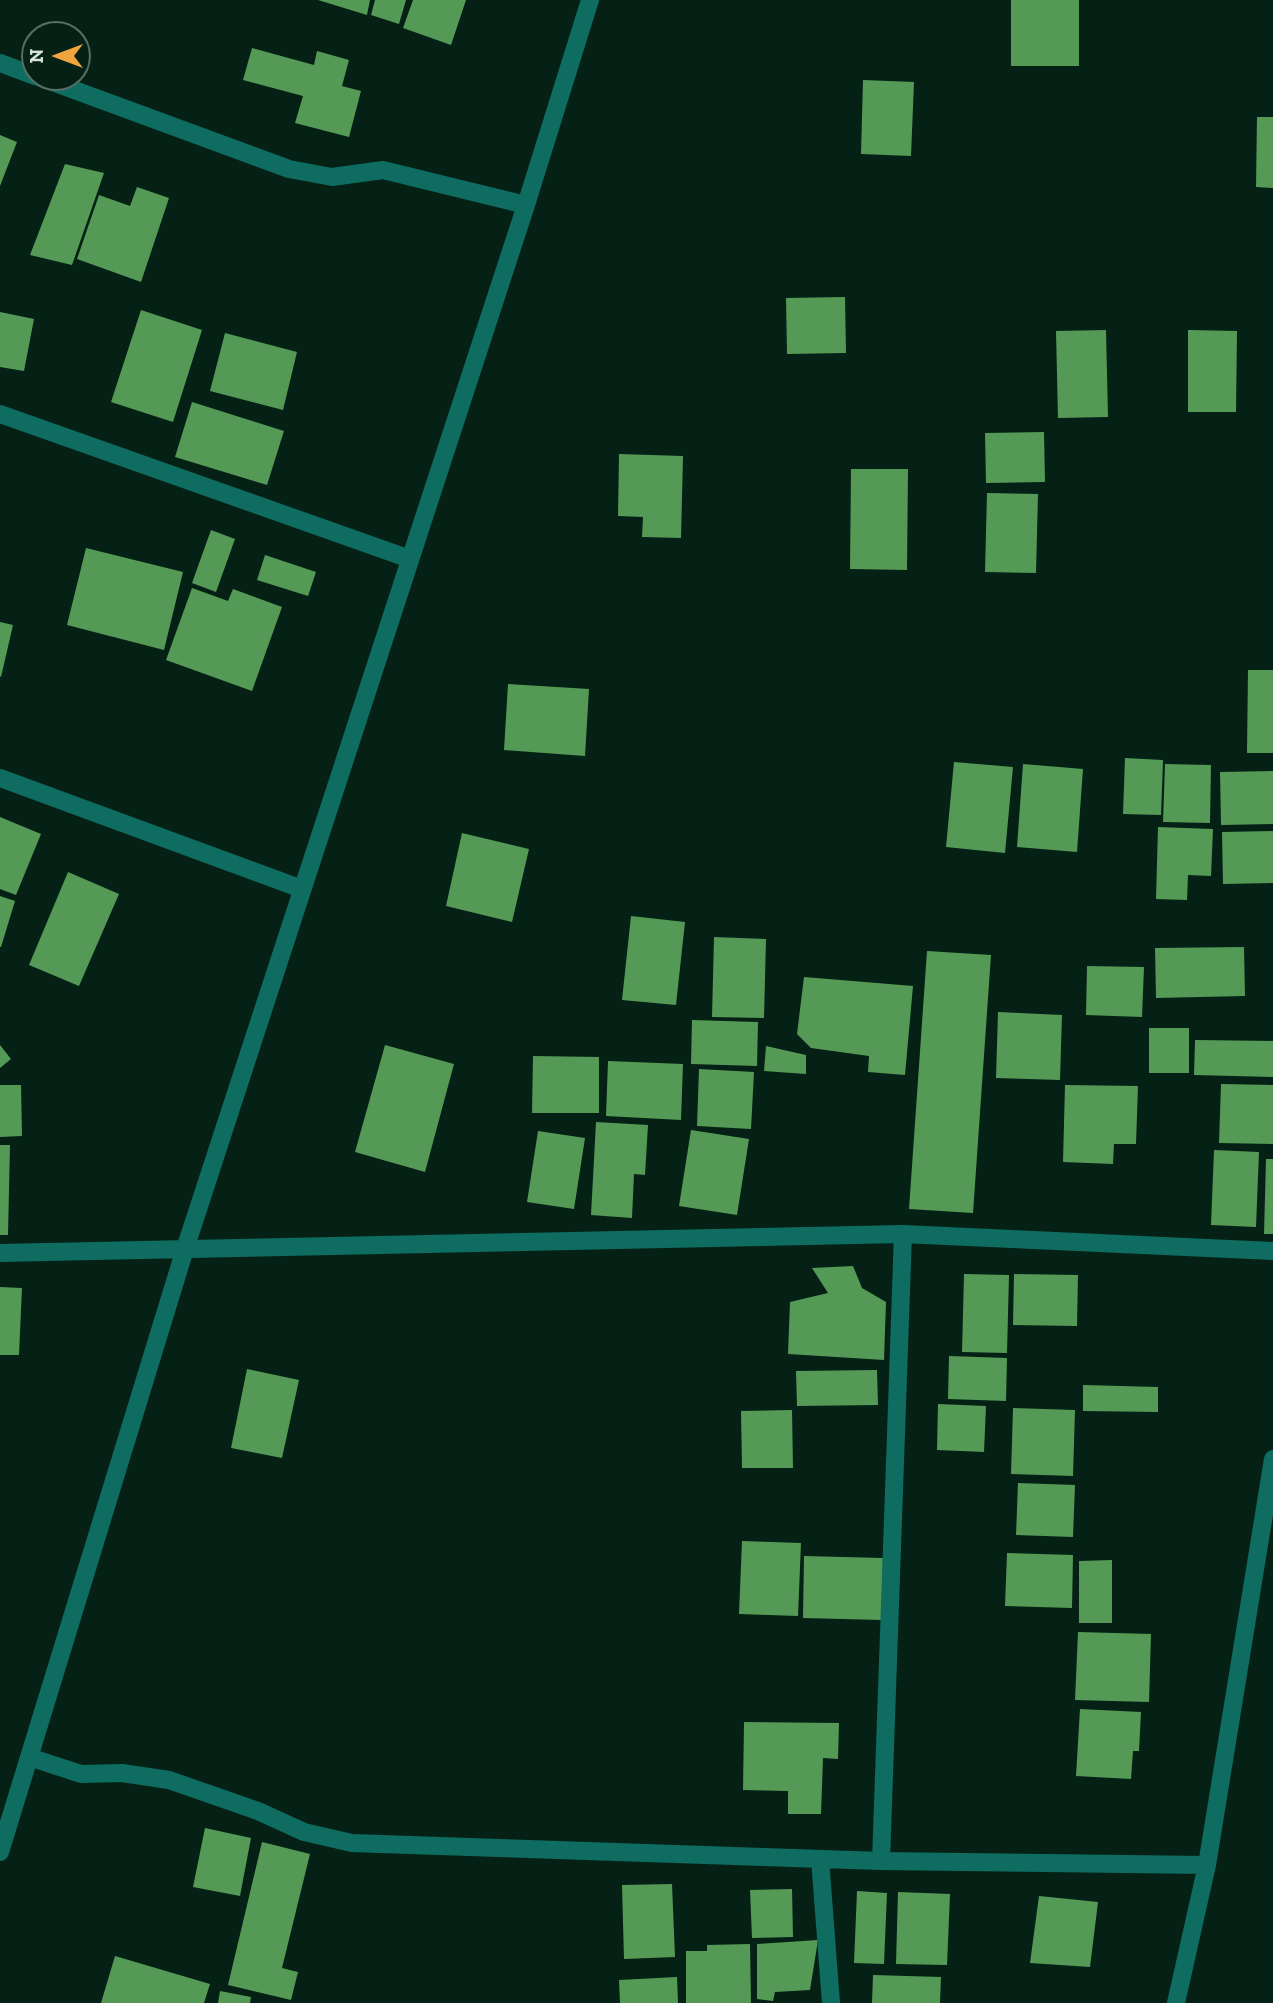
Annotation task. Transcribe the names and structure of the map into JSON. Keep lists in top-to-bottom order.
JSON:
{
  "north": "left"
}
